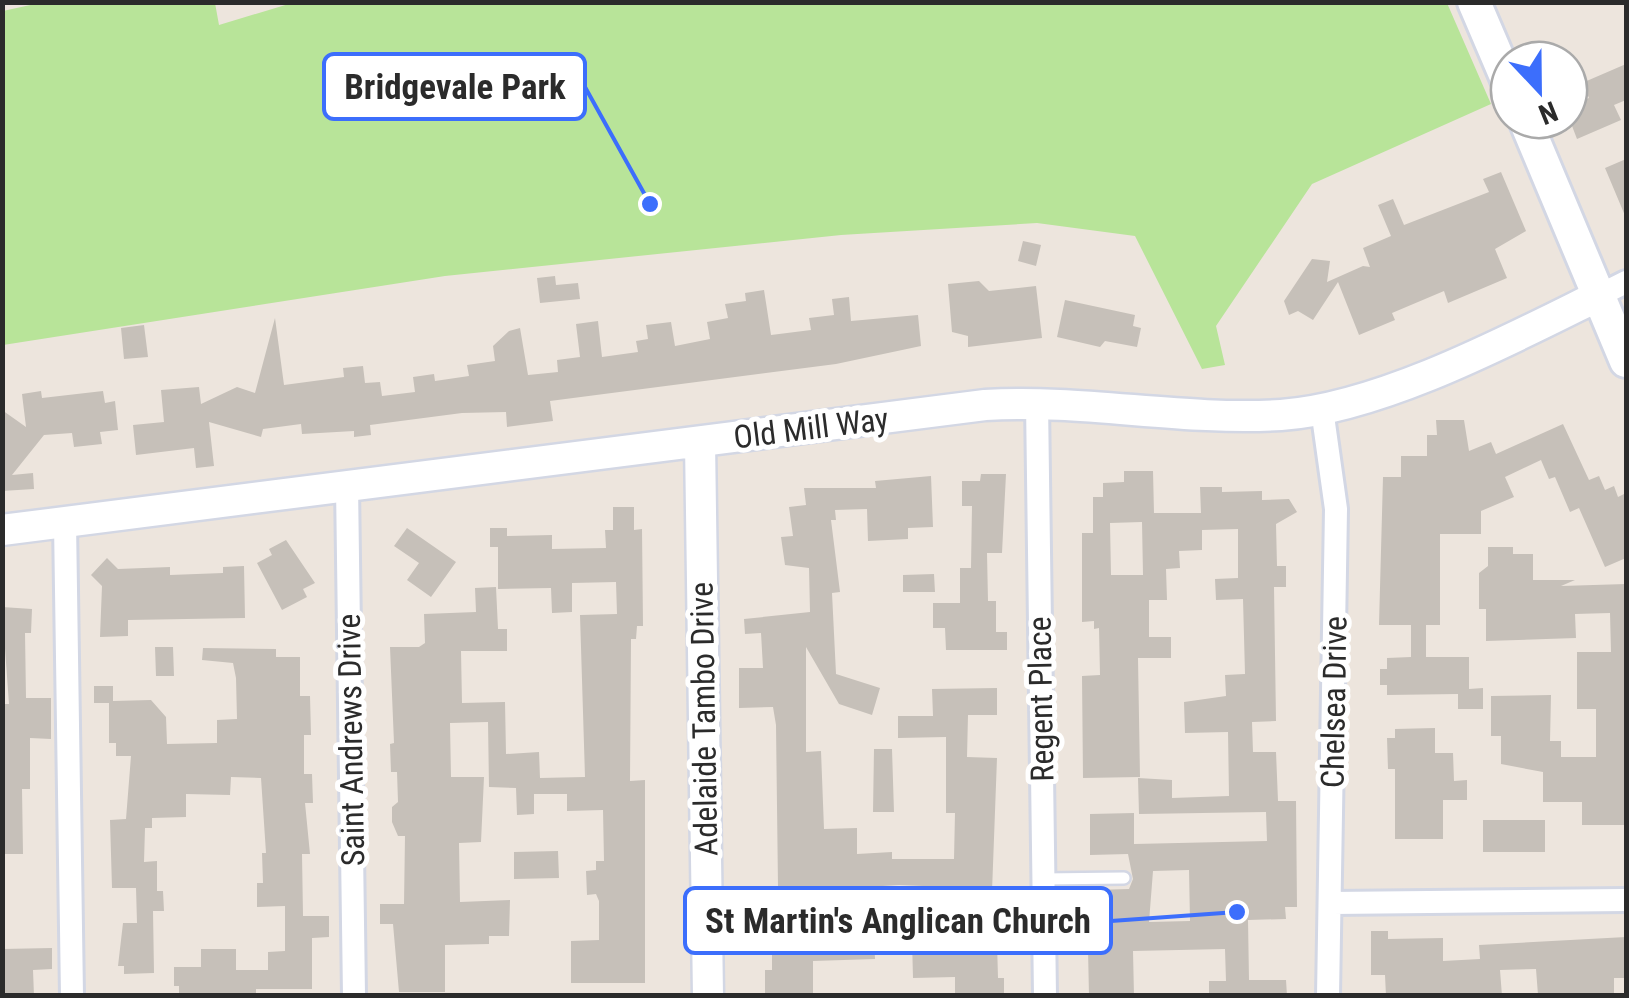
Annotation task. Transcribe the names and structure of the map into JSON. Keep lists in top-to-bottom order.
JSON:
{
  "streets": {
    "street": [
      "Old Mill Way",
      "Regent Place",
      "Chelsea Drive",
      "Adelaide Tambo Drive",
      "Saint Andrews Drive"
    ]
  },
  "crossings": [
    ["Old Mill Way", "Regent Place"],
    ["Old Mill Way", "Chelsea Drive"],
    ["Old Mill Way", "Adelaide Tambo Drive"],
    ["Old Mill Way", "Saint Andrews Drive"]
  ],
  "places": ["Bridgevale Park", "St Martin's Anglican Church"],
  "north": "bottom"
}
